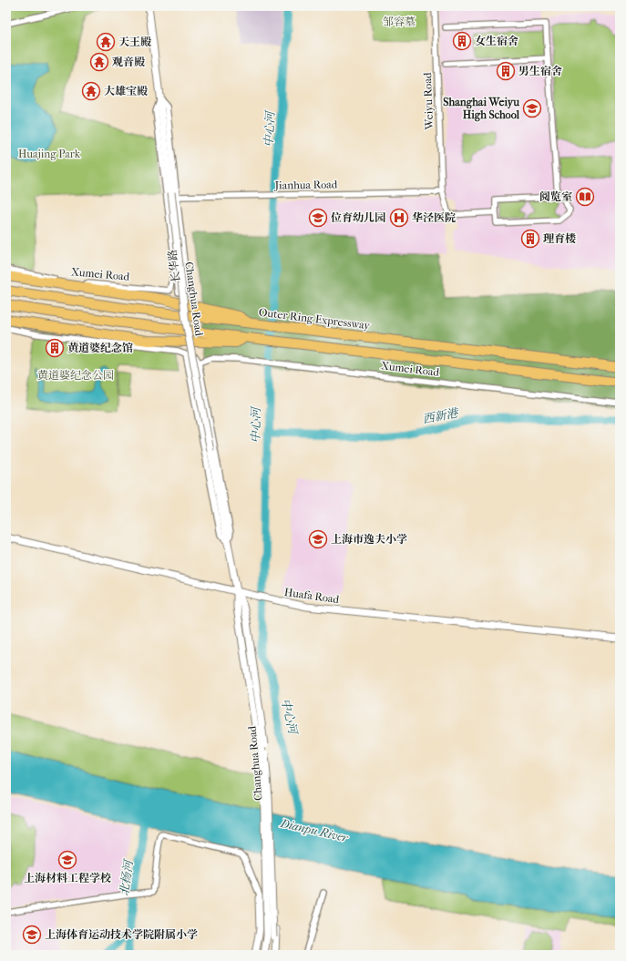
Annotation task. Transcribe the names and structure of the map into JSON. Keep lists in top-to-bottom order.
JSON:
{
  "streets": {
    "highway": ["Outer Ring Expressway"],
    "street": [
      "Weiyu Road",
      "Jianhua Road",
      "长华路",
      "Xumei Road",
      "Changhua Road",
      "Huafa Road"
    ]
  },
  "crossings": [
    ["Weiyu Road", "Jianhua Road"],
    ["Jianhua Road", "长华路"],
    ["长华路", "Xumei Road"],
    ["长华路", "Changhua Road"],
    ["Changhua Road", "Huafa Road"]
  ],
  "water": [
    "中心河",
    "西新港",
    "Dianpu River",
    "北杨河"
  ],
  "parks": ["邹容墓", "Huajing Park", "黄道婆纪念公园"],
  "places": {
    "building": [
      "女生宿舍",
      "男生宿舍",
      "理育楼",
      "黄道婆纪念馆"
    ],
    "temple": ["天王殿", "观音殿", "大雄宝殿"],
    "school or university": [
      "Shanghai Weiyu High School",
      "位育幼儿园",
      "上海市逸夫小学",
      "上海材料工程学校",
      "上海体育运动技术学院附属小学"
    ],
    "library": ["阅览室"],
    "hospital": ["华泾医院"]
  }
}
